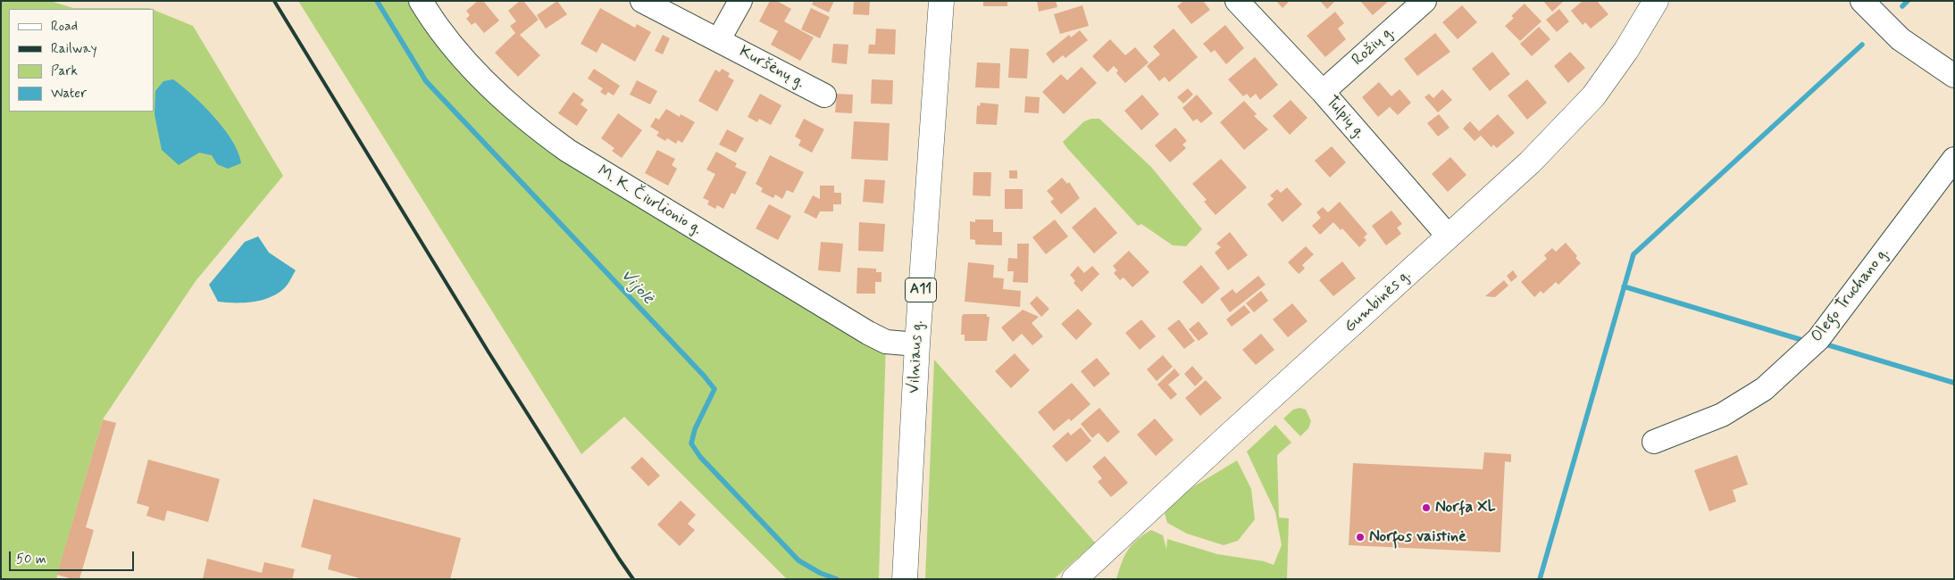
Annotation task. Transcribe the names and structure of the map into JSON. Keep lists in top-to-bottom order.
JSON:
{
  "streets": {
    "main road": ["A11", "Gumbinės g.", "Vilniaus g."],
    "street": [
      "Rožių g.",
      "Kuršėnų g.",
      "Tulpių g.",
      "M. K. Čiurlionio g.",
      "Olego Truchano g."
    ]
  },
  "crossings": [
    ["Rožių g.", "Tulpių g."],
    ["Tulpių g.", "Gumbinės g."],
    ["M. K. Čiurlionio g.", "Vilniaus g."]
  ],
  "water": ["Vijolė"],
  "places": ["Norfa XL", "Norfos vaistinė"],
  "legend": [
    "Road",
    "Railway",
    "Park",
    "Water"
  ],
  "scale_bar": "50 m"
}
